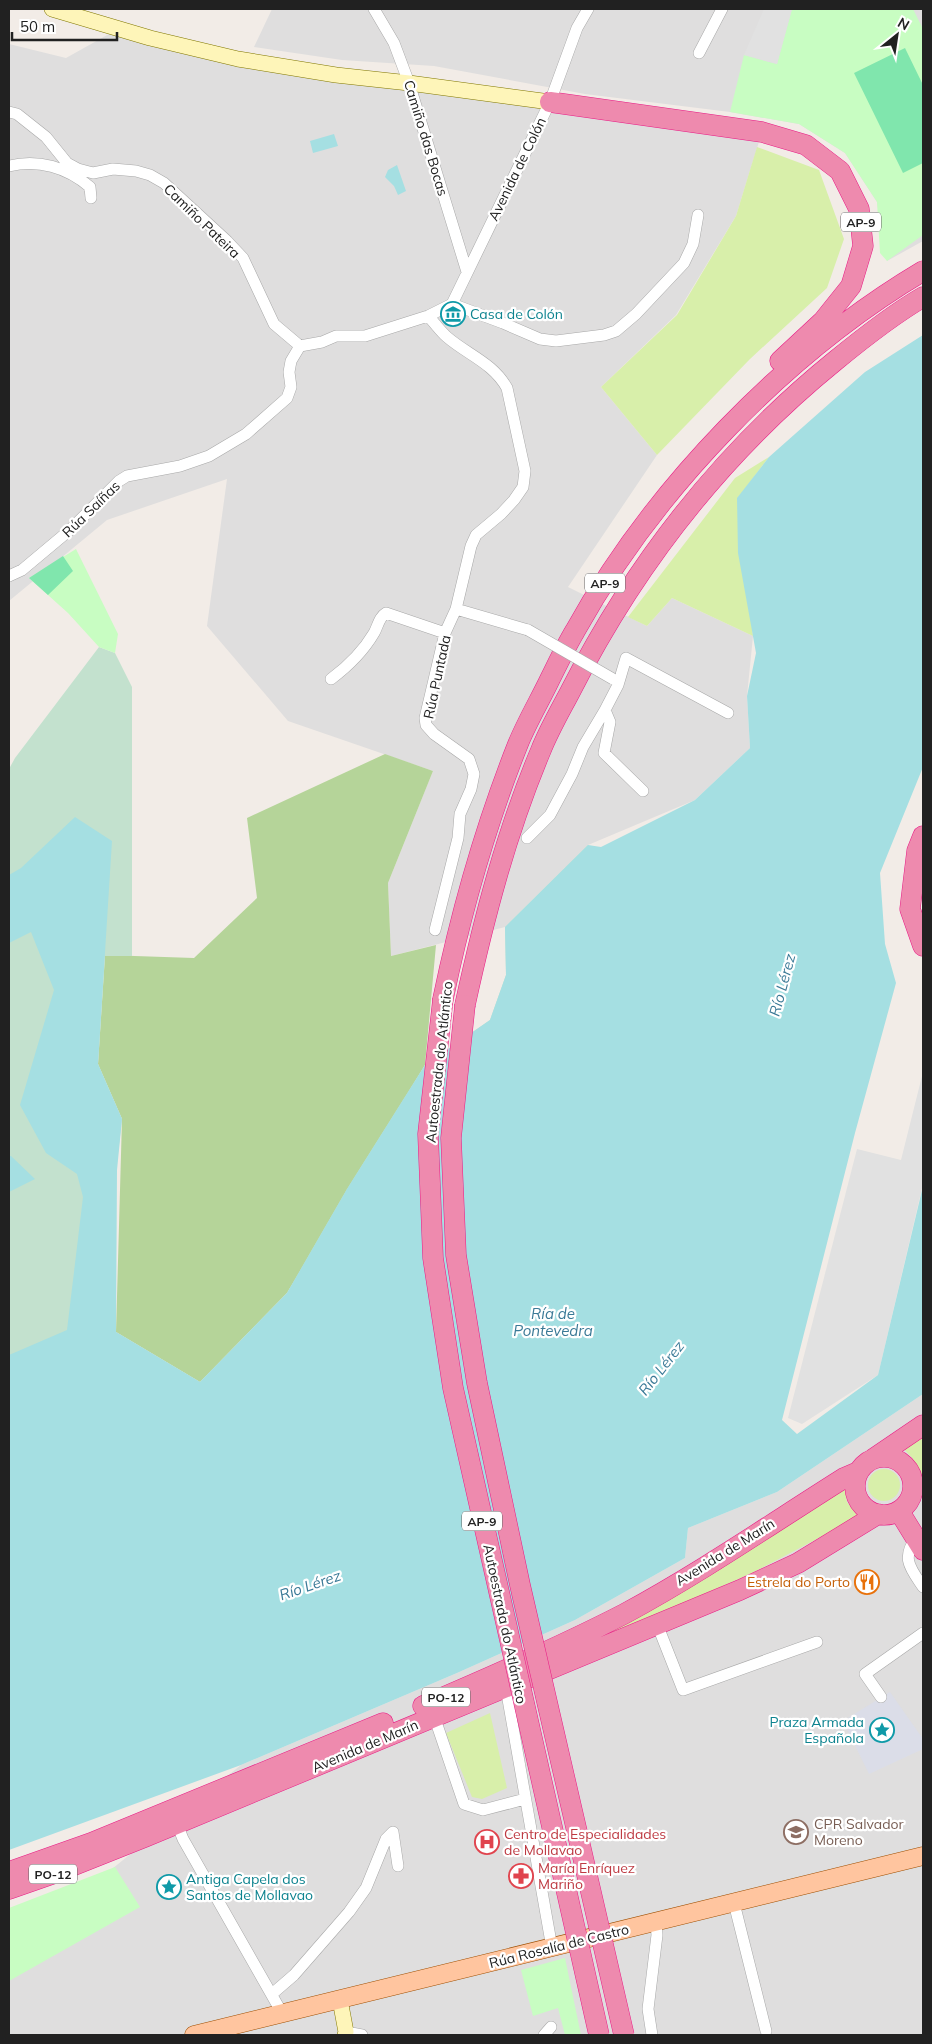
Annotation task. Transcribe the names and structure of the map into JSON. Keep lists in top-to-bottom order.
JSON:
{
  "streets": {
    "highway": [
      "AP-9",
      "Autoestrada do Atlántico",
      "Avenida de Marín",
      "PO-12"
    ],
    "main road": ["Rúa Rosalía de Castro"],
    "street": [
      "Camiño das Bocas",
      "Avenida de Colón",
      "Camiño Pateira",
      "Rúa Saíñas",
      "Rúa Puntada"
    ]
  },
  "crossings": [
    ["Camiño das Bocas", "Avenida de Colón"],
    ["Avenida de Colón", "AP-9"],
    ["Camiño Pateira", "Rúa Saíñas"],
    ["AP-9", "Autoestrada do Atlántico"]
  ],
  "water": ["Río Lérez", "Ría de Pontevedra"],
  "places": {
    "museum": ["Casa de Colón"],
    "restaurant": ["Estrela do Porto"],
    "place": ["Praza Armada Española", "Antiga Capela dos Santos de Mollavao"],
    "school or university": ["CPR Salvador Moreno"],
    "hospital": ["Centro de Especialidades de Mollavao"],
    "pharmacy": ["María Enríquez Mariño"]
  },
  "scale_bar": "50 m",
  "north": "top right"
}
